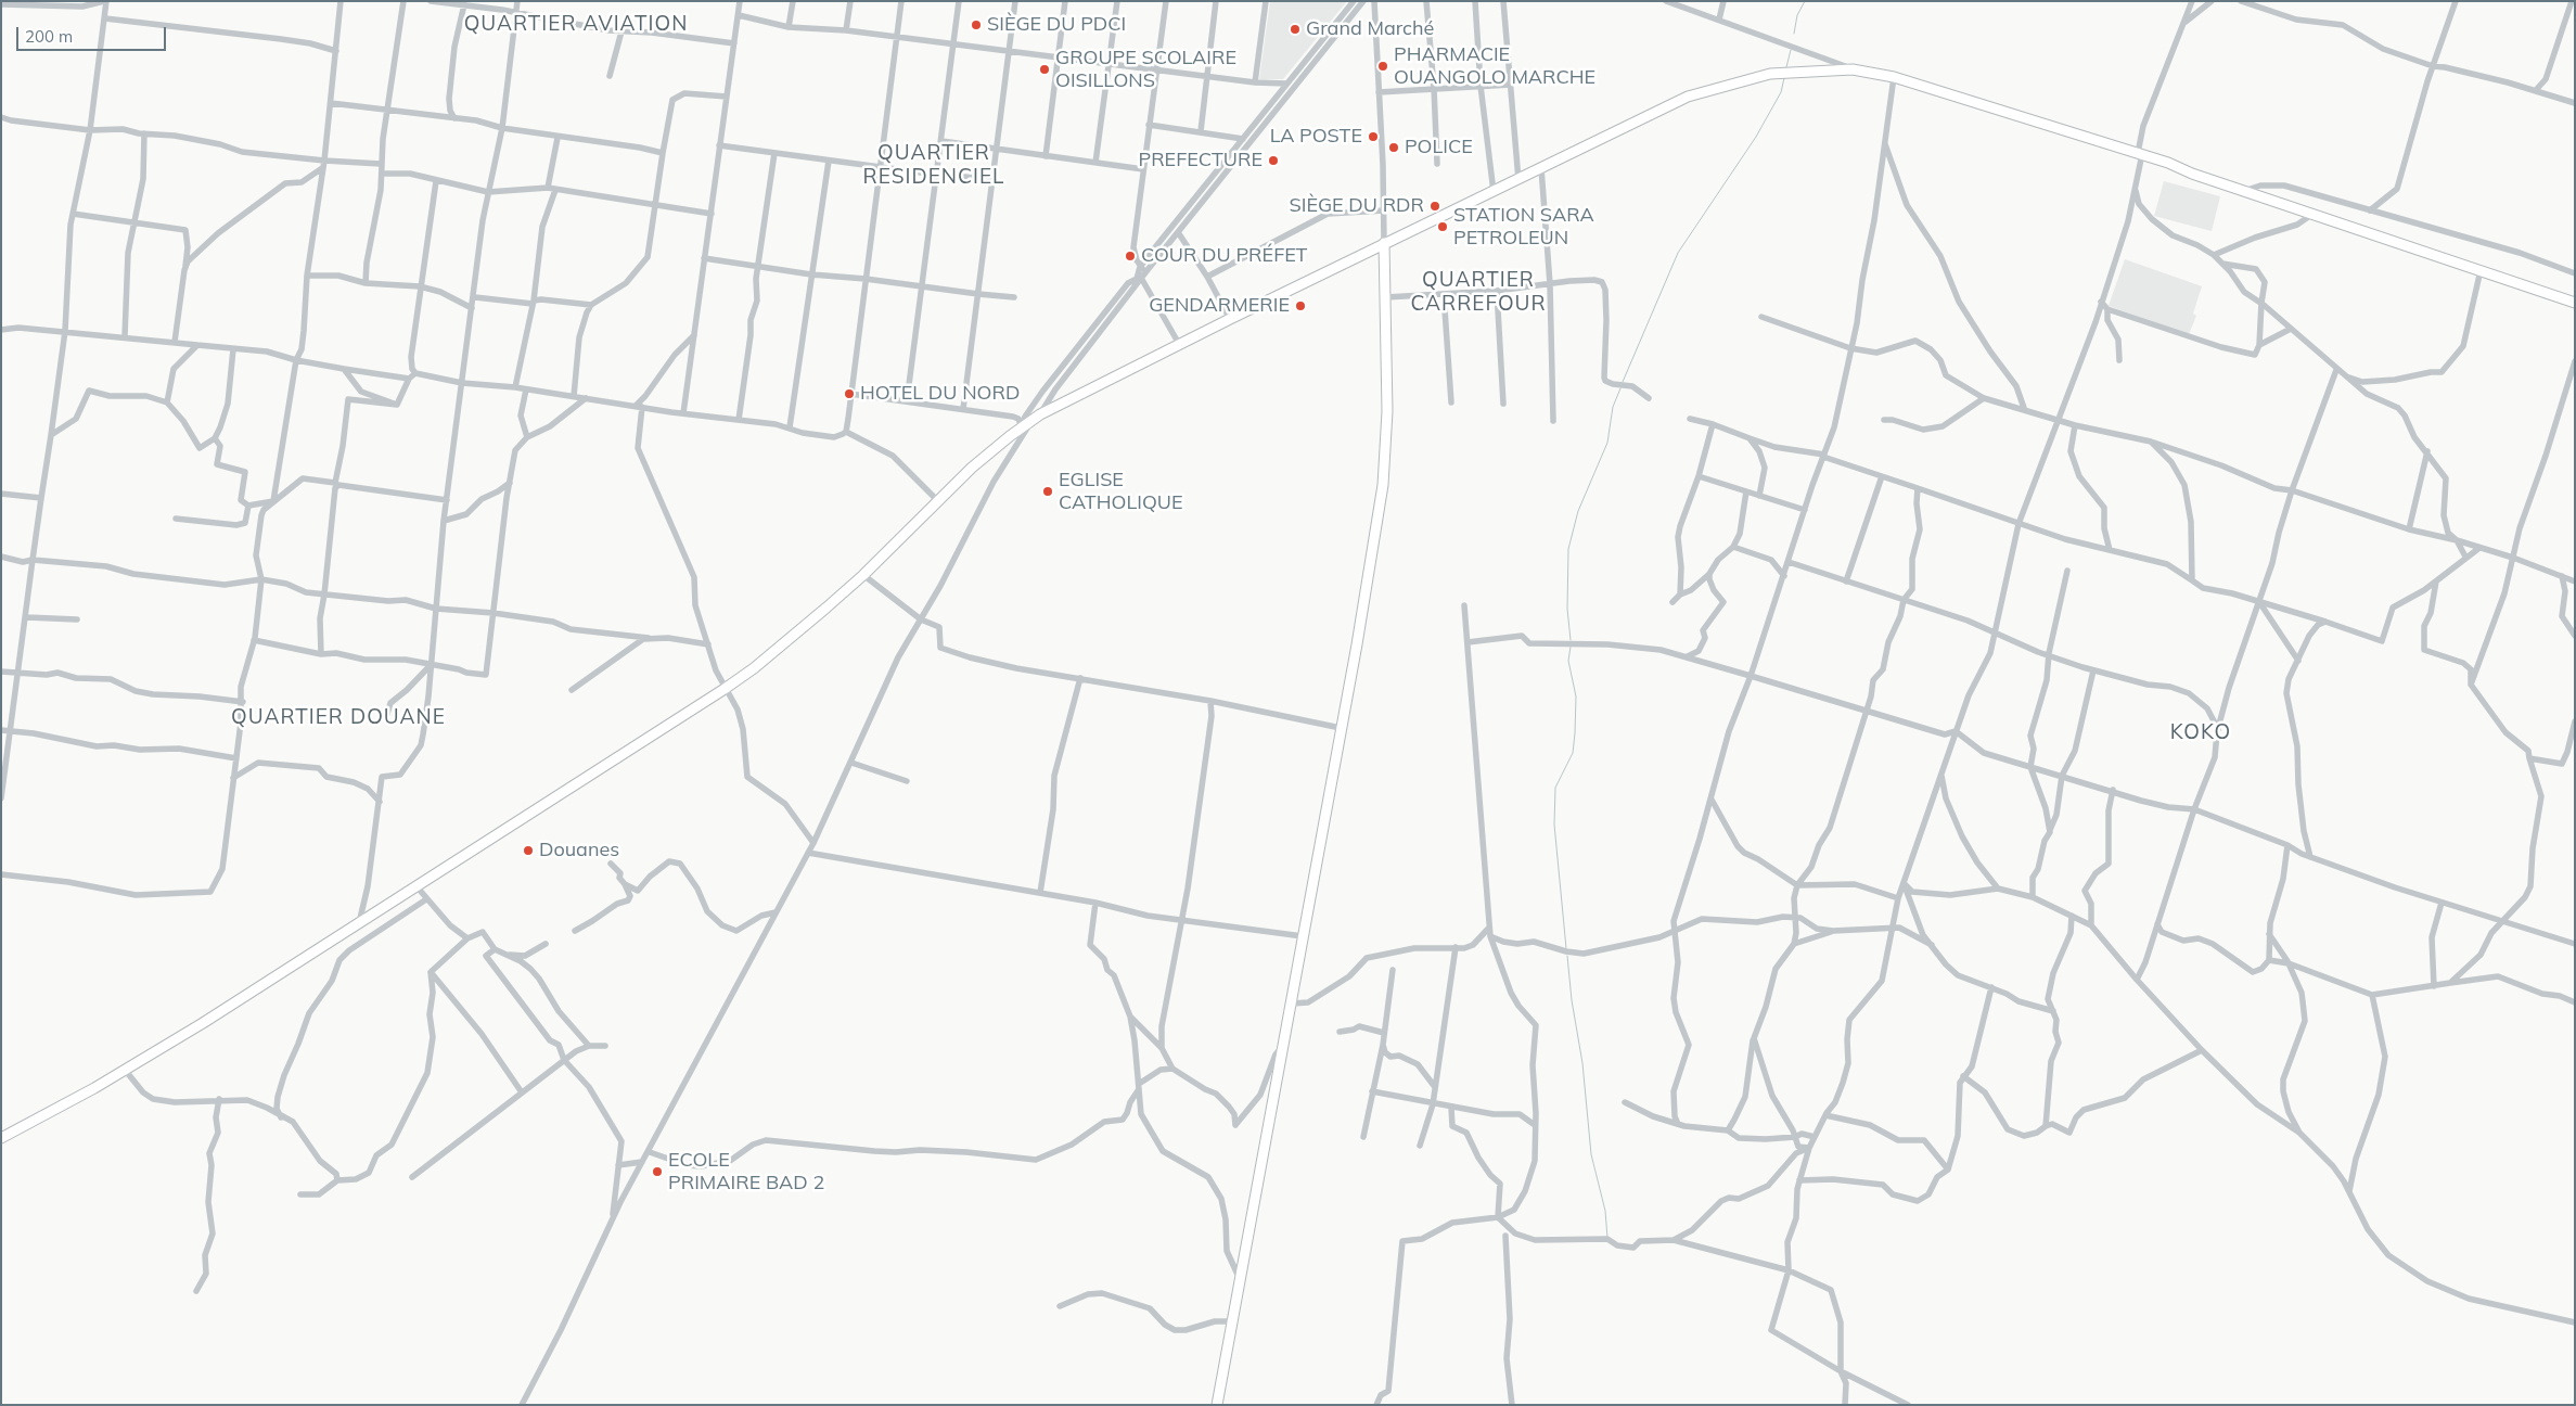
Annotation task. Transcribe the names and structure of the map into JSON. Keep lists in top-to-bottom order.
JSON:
{
  "districts": [
    "QUARTIER AVIATION",
    "QUARTIER RESIDENCIEL",
    "QUARTIER CARREFOUR",
    "QUARTIER DOUANE",
    "KOKO"
  ],
  "places": [
    "SIÈGE DU PDCI",
    "Grand Marché",
    "PHARMACIE OUANGOLO MARCHE",
    "GROUPE SCOLAIRE OISILLONS",
    "LA POSTE",
    "POLICE",
    "PREFECTURE",
    "SIÈGE DU RDR",
    "STATION SARA PETROLEUN",
    "COUR DU PRÉFET",
    "GENDARMERIE",
    "HOTEL DU NORD",
    "EGLISE CATHOLIQUE",
    "Douanes",
    "ECOLE PRIMAIRE BAD 2"
  ],
  "scale_bar": "200 m"
}
